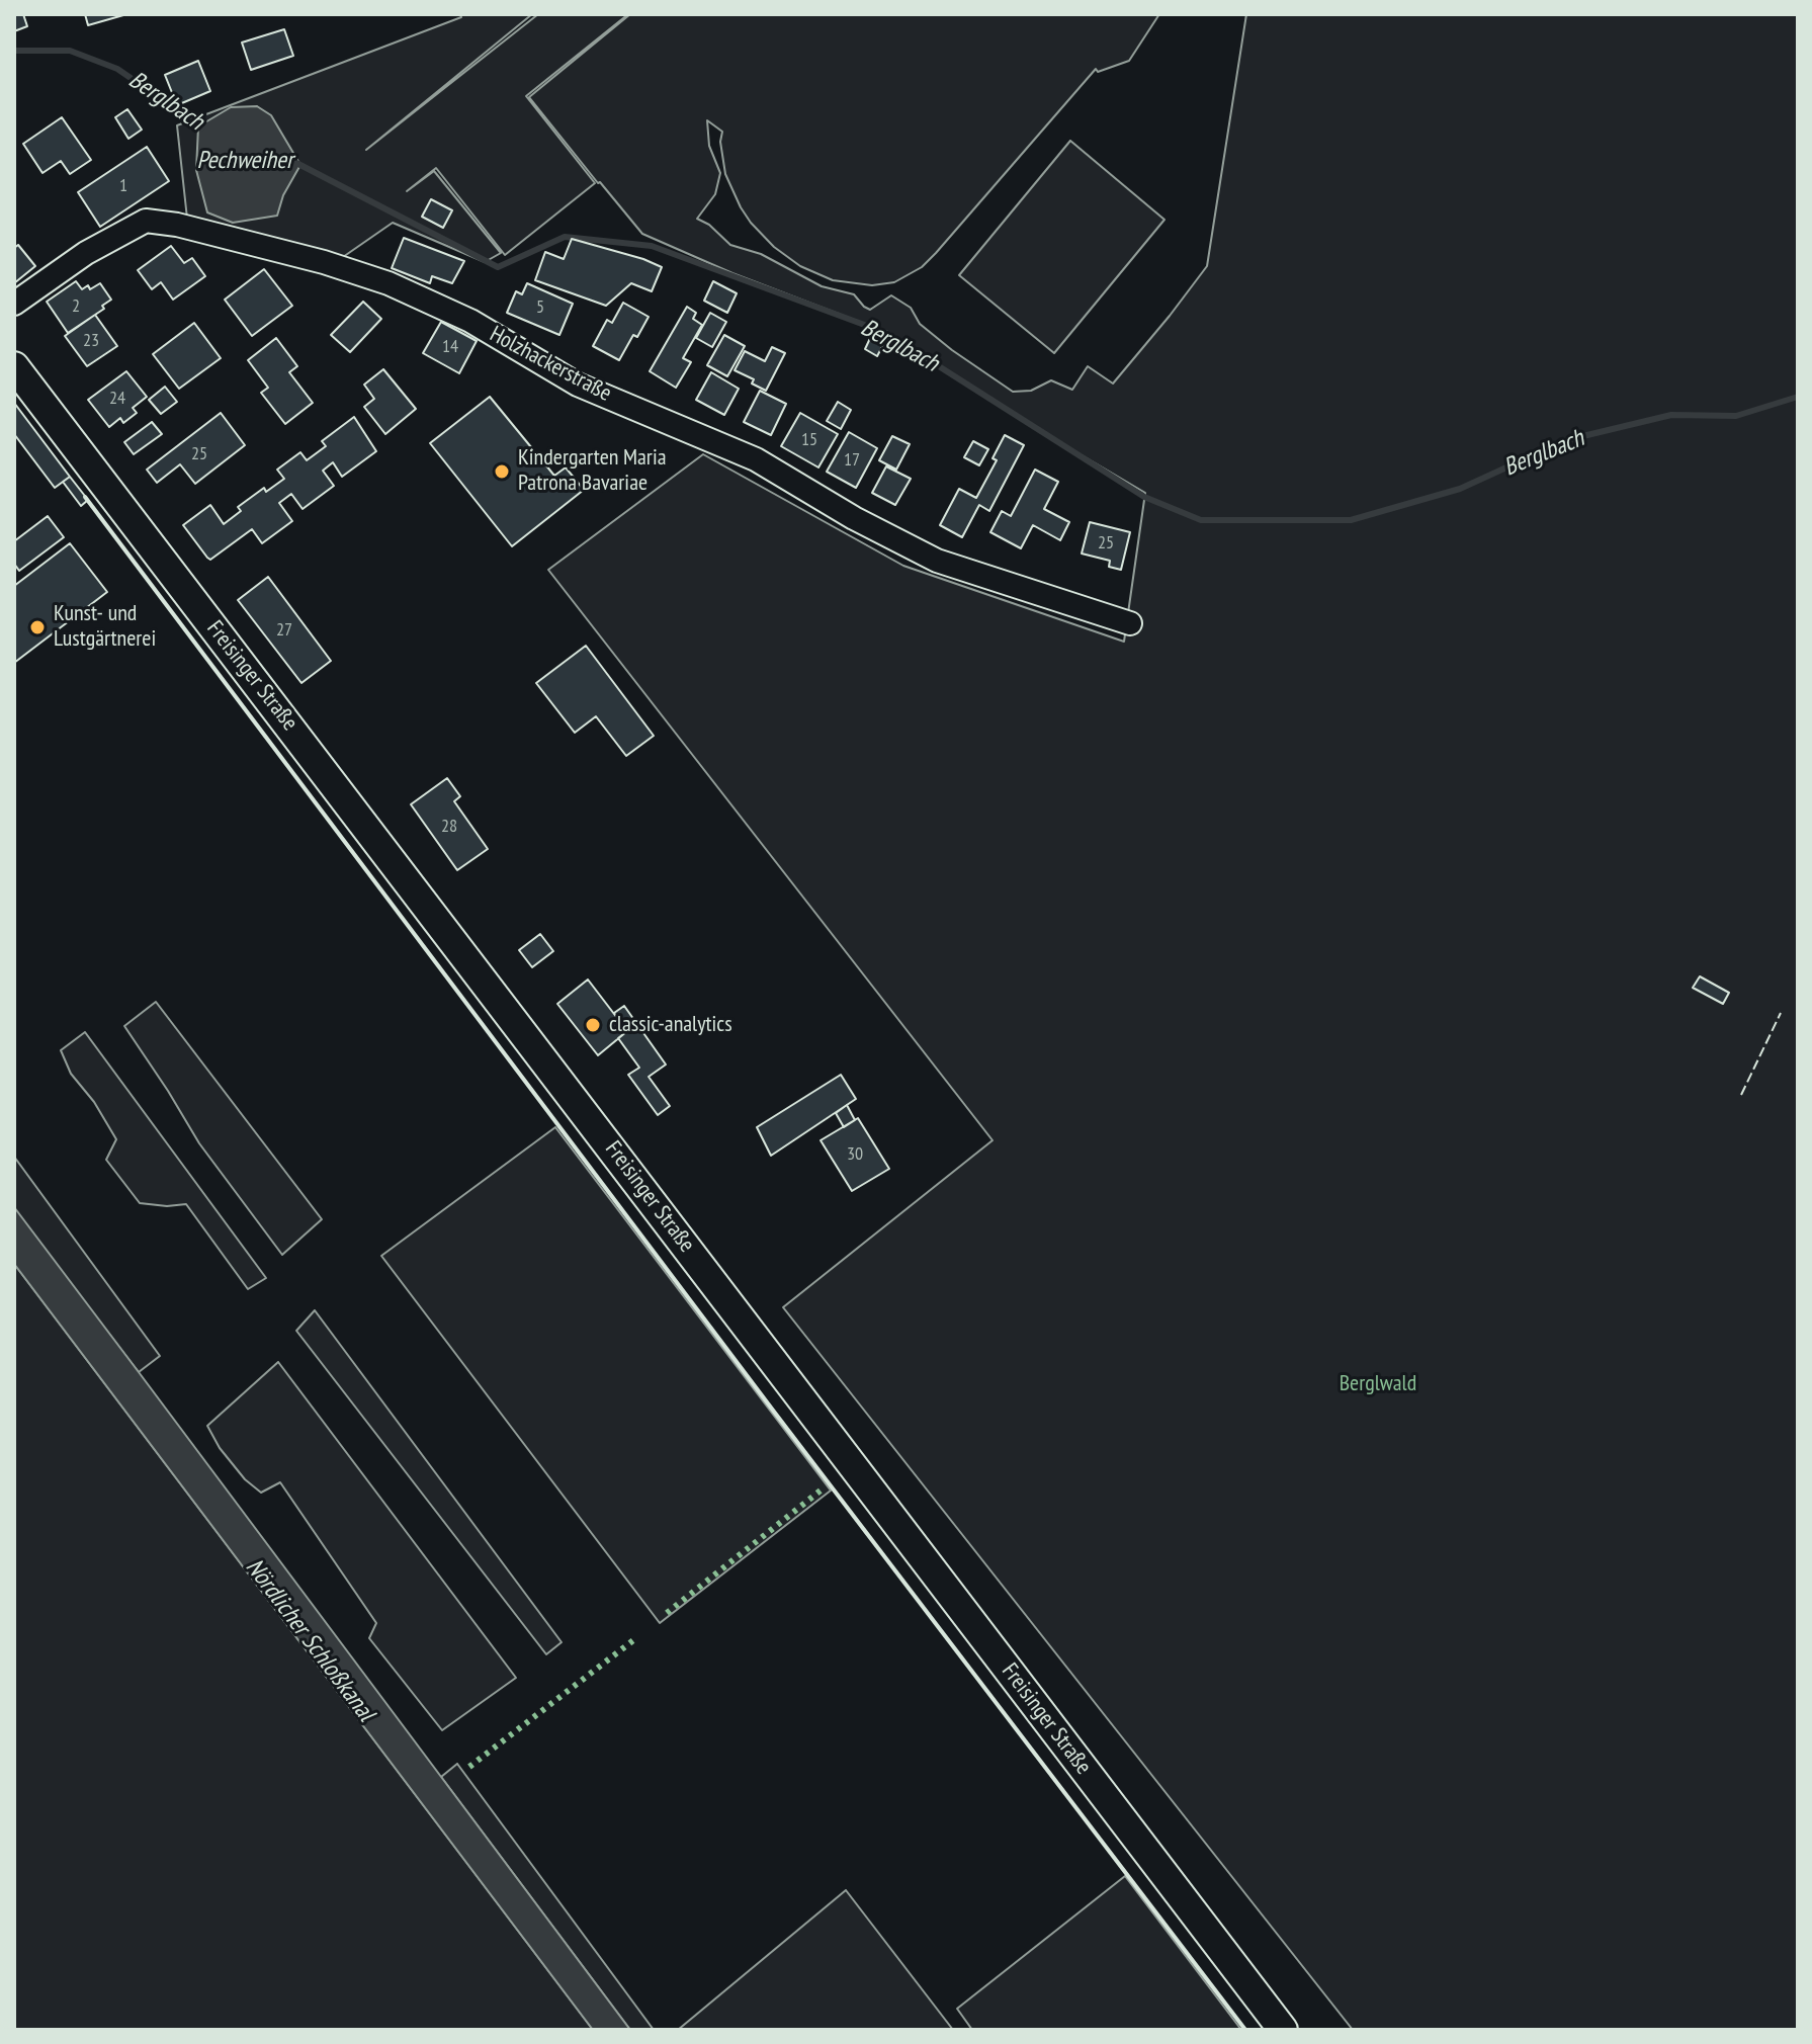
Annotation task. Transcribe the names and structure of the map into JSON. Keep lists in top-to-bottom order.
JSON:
{
  "streets": {
    "main road": ["Freisinger Straße"],
    "street": ["Holzhackerstraße"]
  },
  "water": ["Berglbach", "Pechweiher", "Nördlicher Schloßkanal"],
  "parks": ["Berglwald"],
  "places": ["Kindergarten Maria Patrona Bavariae", "Kunst- und Lustgärtnerei", "classic-analytics"],
  "house_numbers": [
    "1",
    "2",
    "5",
    "23",
    "14",
    "24",
    "15",
    "25",
    "17",
    "25",
    "27",
    "28",
    "30"
  ]
}
